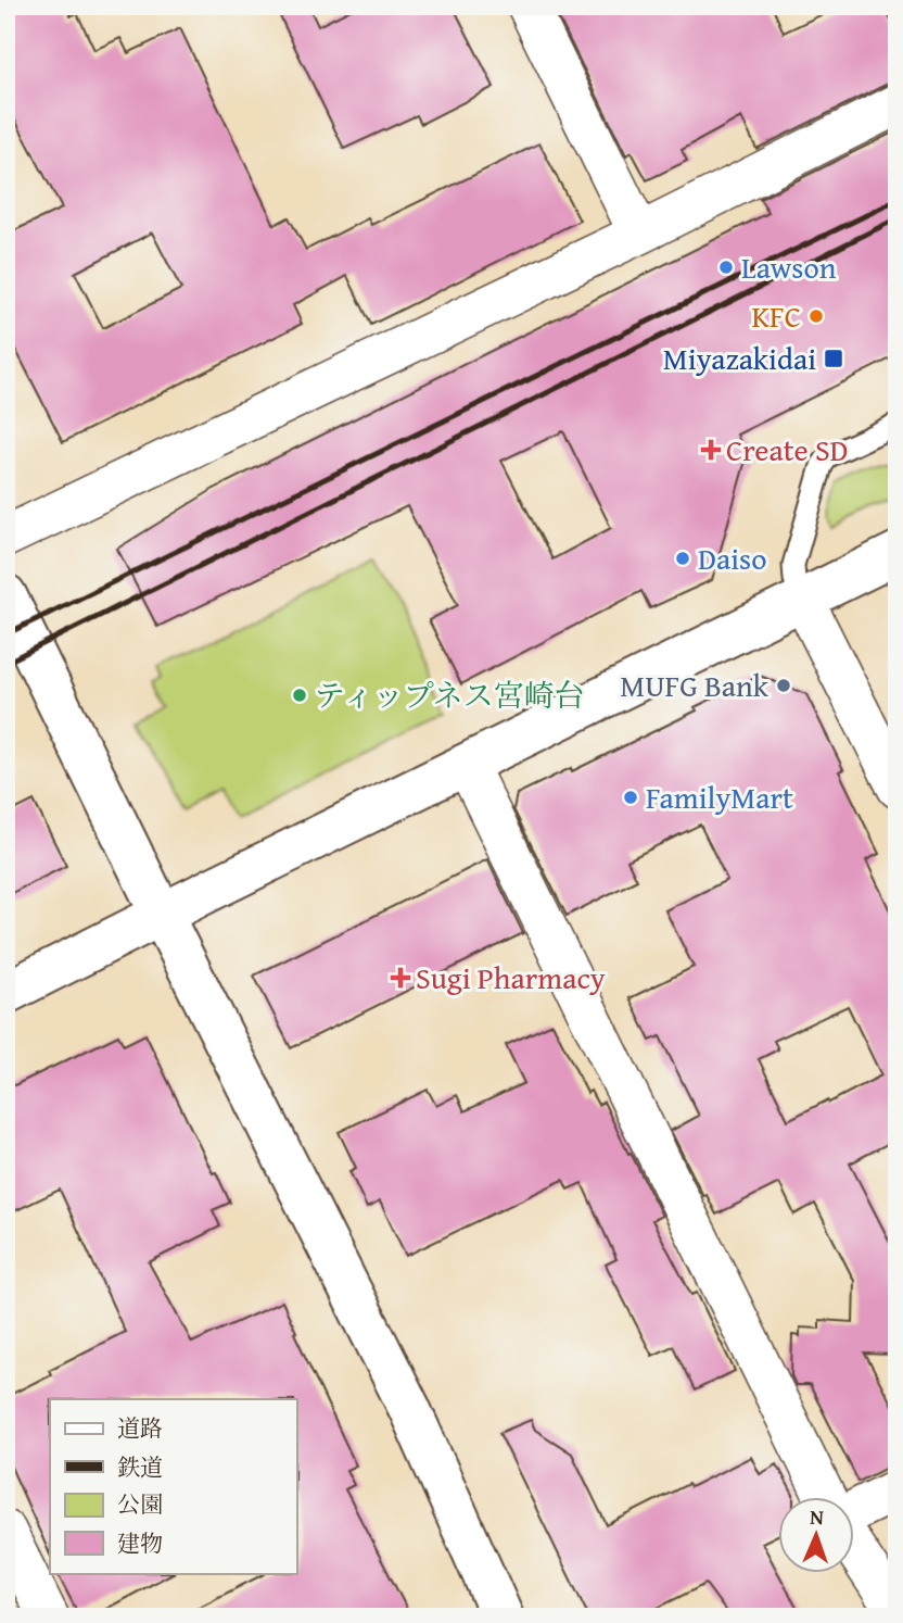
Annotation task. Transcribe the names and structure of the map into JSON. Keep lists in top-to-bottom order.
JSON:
{
  "places": {
    "other": [
      "Lawson",
      "KFC",
      "Daiso",
      "MUFG Bank",
      "ティップネス宮崎台",
      "FamilyMart"
    ],
    "transit": ["Miyazakidai"],
    "health": ["Create SD", "Sugi Pharmacy"]
  },
  "legend": [
    "道路",
    "鉄道",
    "公園",
    "建物"
  ],
  "north": "top"
}
